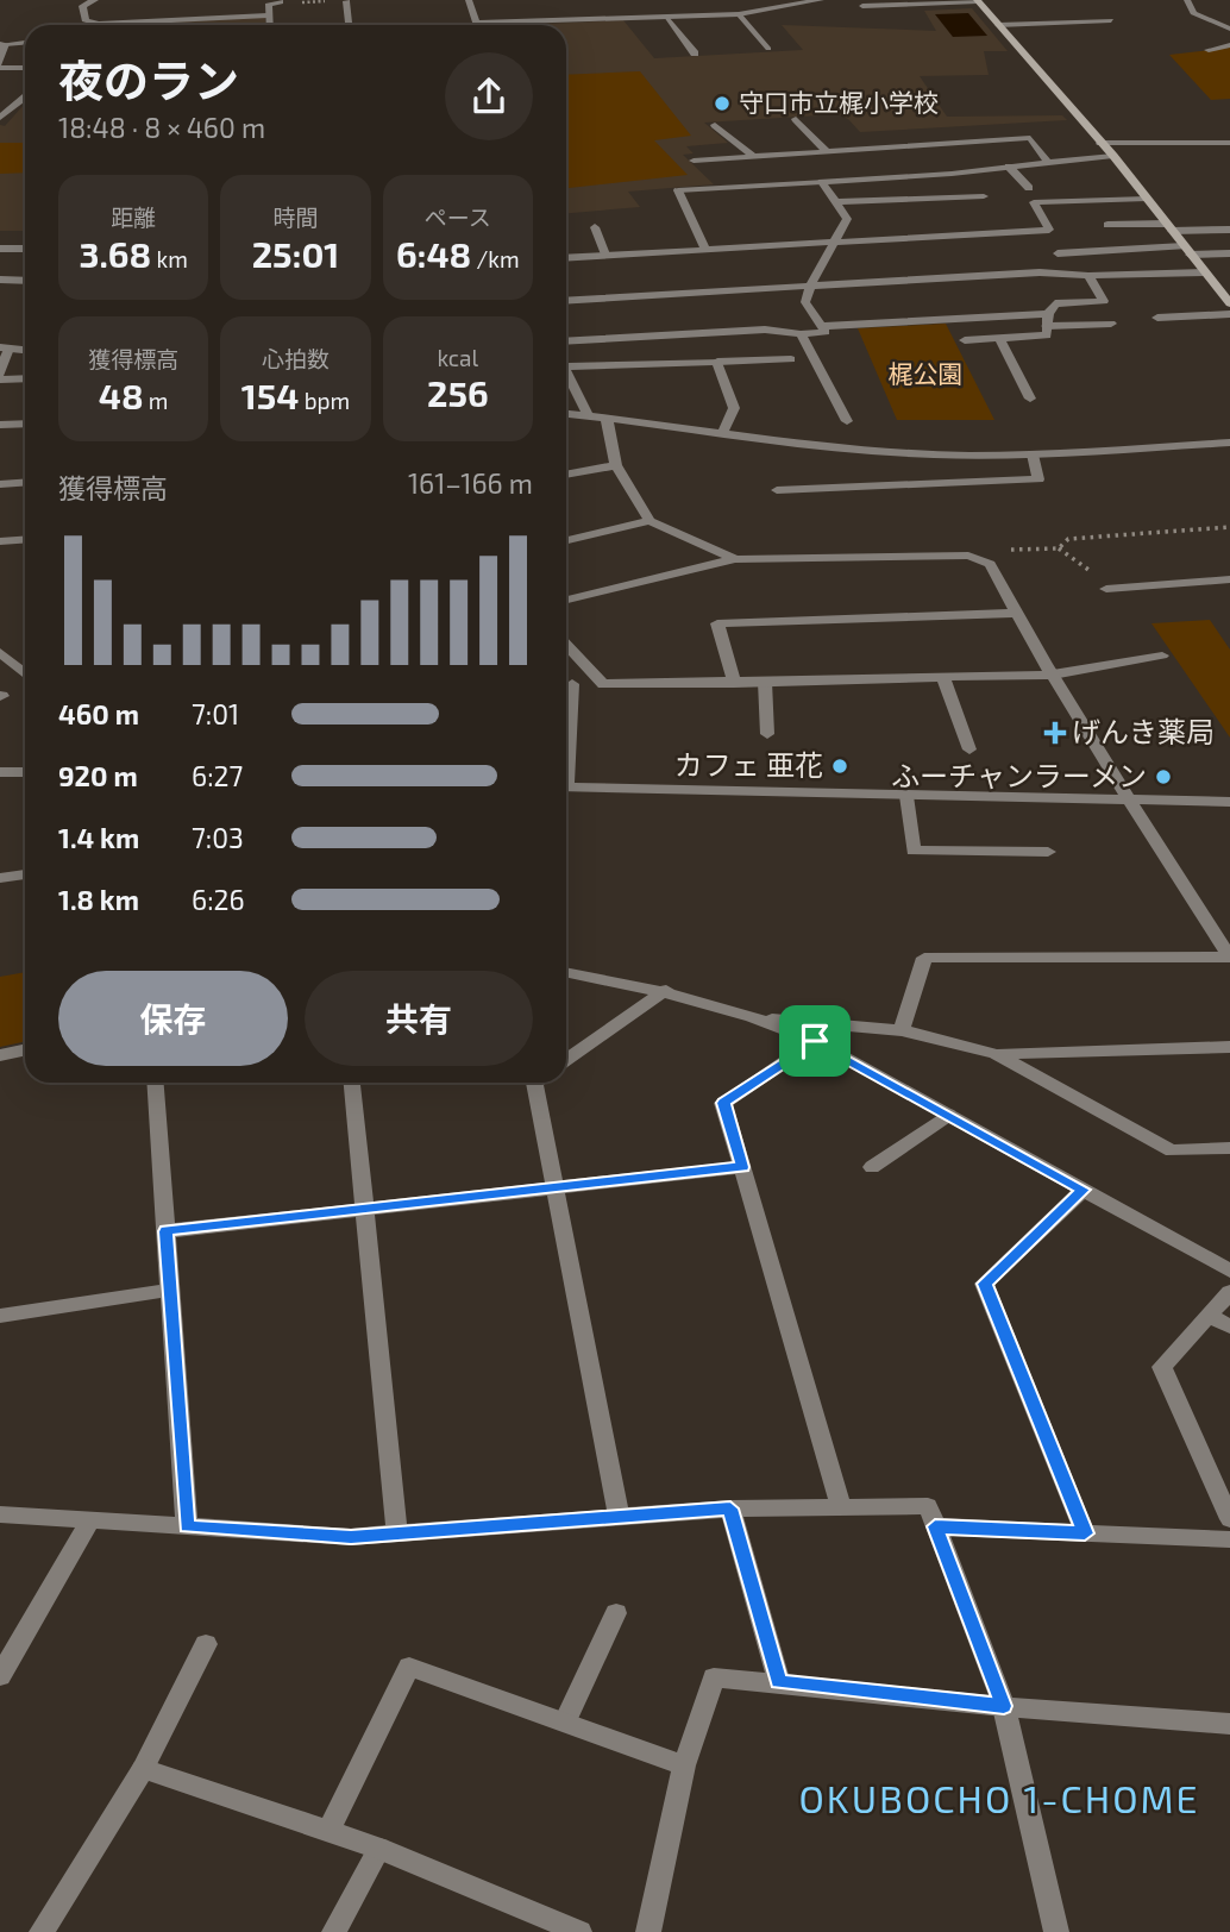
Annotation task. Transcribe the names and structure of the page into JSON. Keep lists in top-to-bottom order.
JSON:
{
  "districts": ["OKUBOCHO 1-CHOME"],
  "parks": ["梶公園"],
  "places": {
    "other": ["守口市立梶小学校", "カフェ 亜花", "ふーチャンラーメン"],
    "health": ["げんき薬局"]
  },
  "page": {
    "heading": ["夜のラン", "18:48 · 8 × 460 m"],
    "stats": [
      ["距離", "3.68 km"],
      ["時間", "25:01"],
      ["ペース", "6:48 /km"],
      ["獲得標高", "48 m"],
      ["心拍数", "154 bpm"],
      ["kcal", "256"]
    ],
    "chart": ["獲得標高", "161–166 m"],
    "list": [
      {
        "name": "460 m",
        "note": "7:01"
      },
      {
        "name": "920 m",
        "note": "6:27"
      },
      {
        "name": "1.4 km",
        "note": "7:03"
      },
      {
        "name": "1.8 km",
        "note": "6:26"
      }
    ],
    "buttons": ["保存", "共有"]
  }
}
